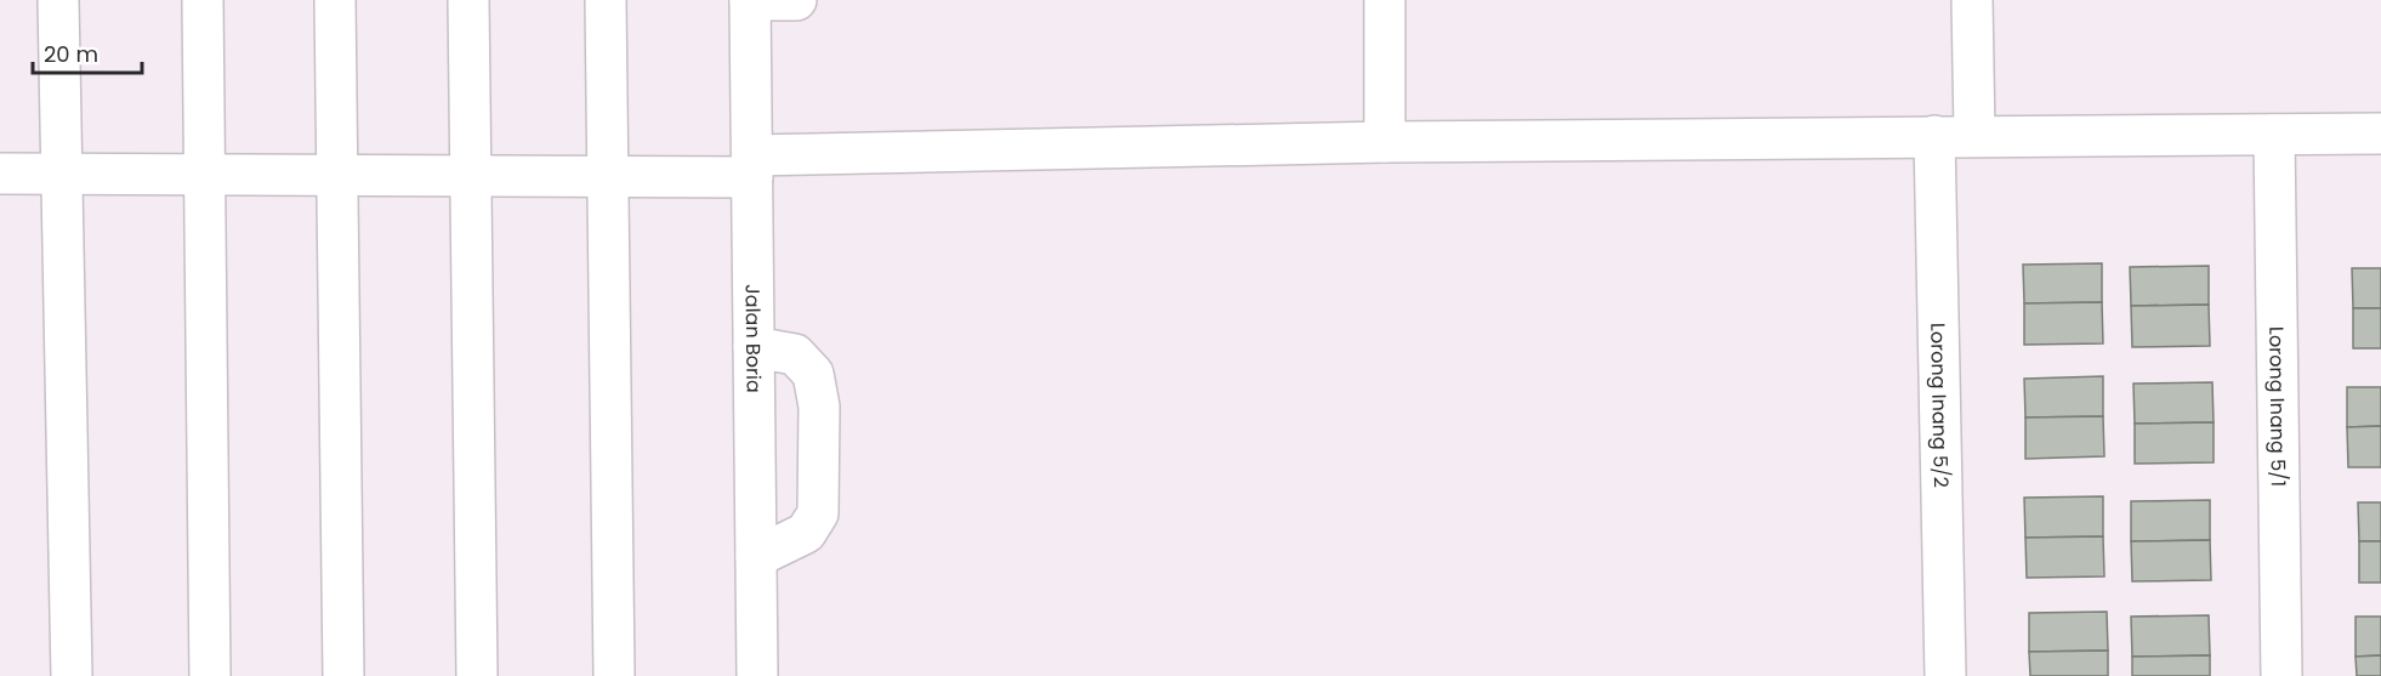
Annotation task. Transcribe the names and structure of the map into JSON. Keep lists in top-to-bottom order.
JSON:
{
  "streets": {
    "street": ["Jalan Boria", "Lorong Inang 5/1", "Lorong Inang 5/2"]
  },
  "scale_bar": "20 m"
}
